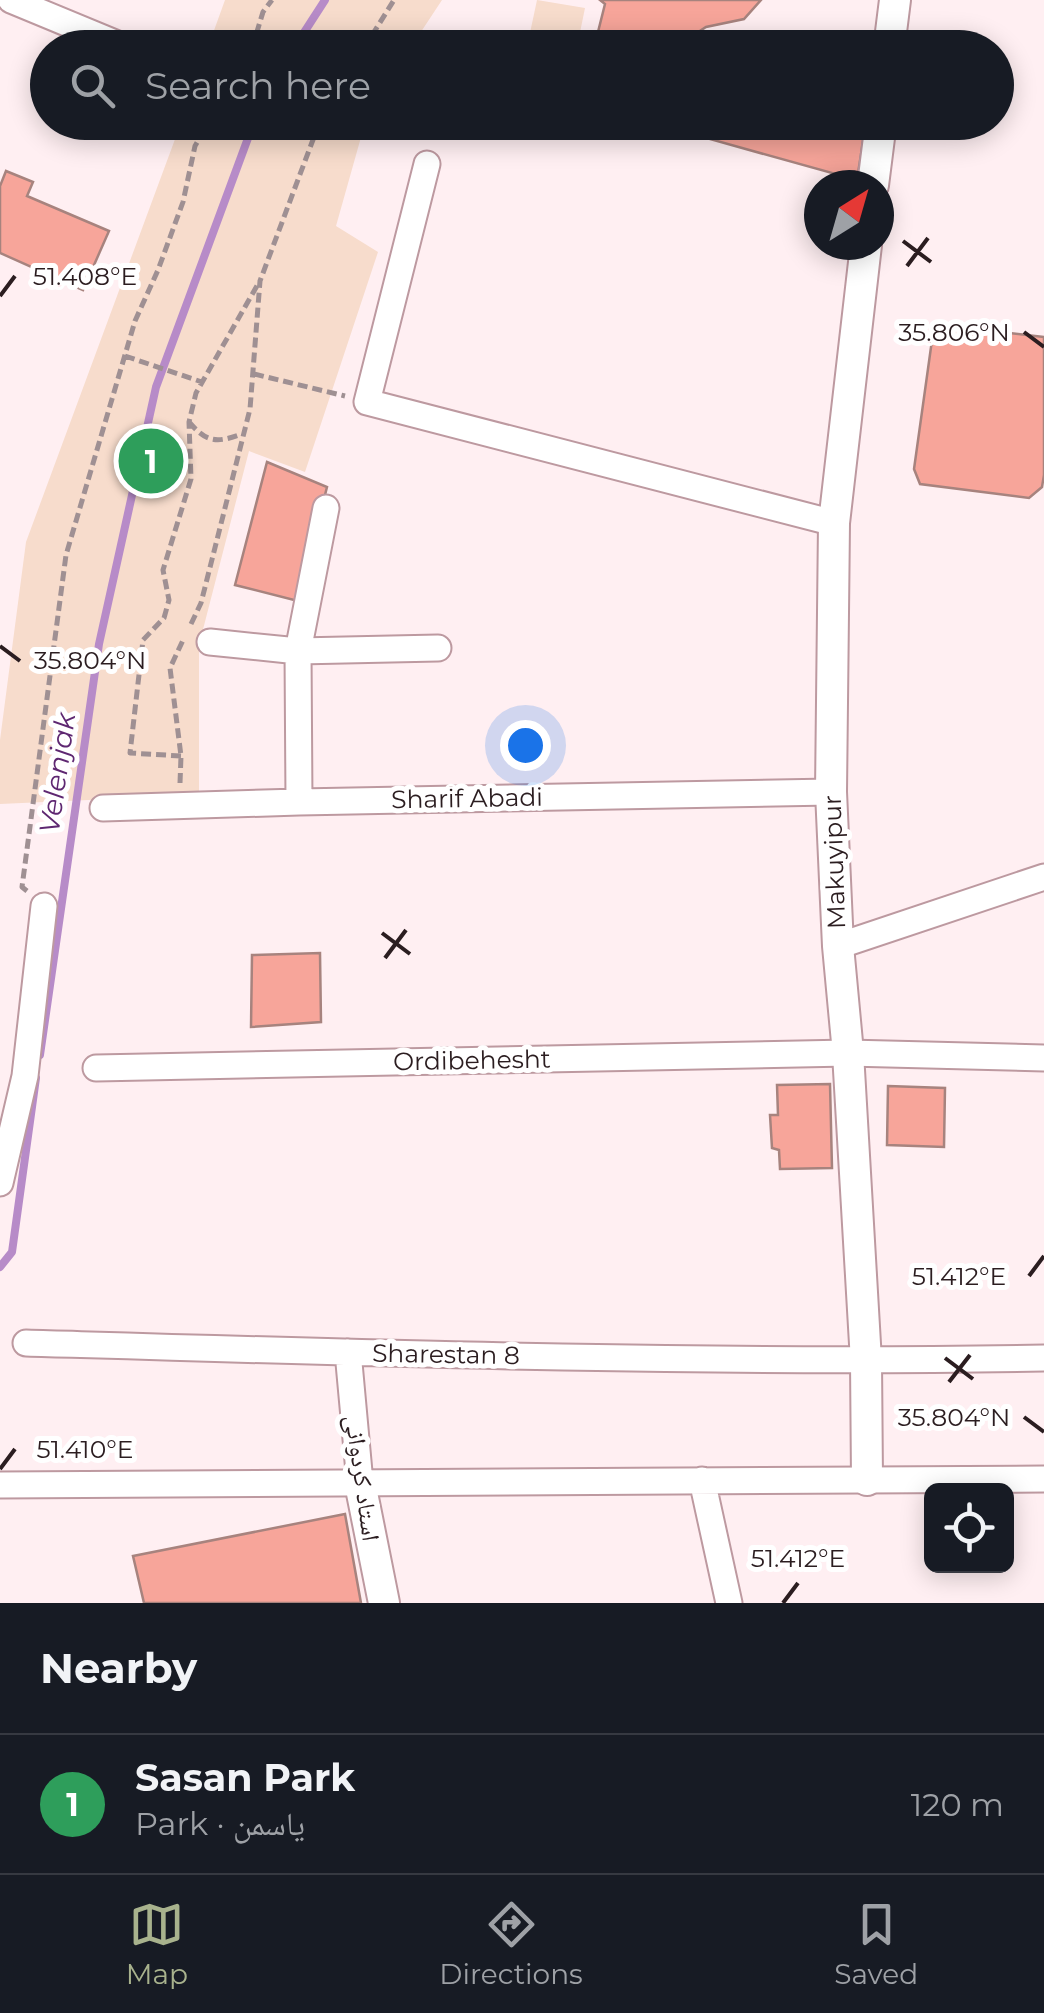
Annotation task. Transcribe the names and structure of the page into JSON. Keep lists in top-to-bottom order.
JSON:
{
  "streets": {
    "street": [
      "Sharif Abadi",
      "Makuyipur",
      "Ordibehesht",
      "Sharestan 8",
      "استاد کردوانی"
    ]
  },
  "crossings": [
    ["Sharif Abadi", "Makuyipur"],
    ["Makuyipur", "Ordibehesht"],
    ["Makuyipur", "Sharestan 8"],
    ["Sharestan 8", "استاد کردوانی"]
  ],
  "water": ["Velenjak"],
  "north": "top right",
  "page": {
    "search": "Search here",
    "pins": "1",
    "heading": "Nearby",
    "list": [
      {
        "mark": "1",
        "name": "Sasan Park",
        "note": "Park · یاسمن",
        "value": "120 m"
      }
    ],
    "nav": ["Map", "Directions", "Saved"]
  },
  "coordinates": [
    "51.408°E",
    "35.806°N",
    "35.804°N",
    "51.412°E",
    "51.410°E"
  ]
}
